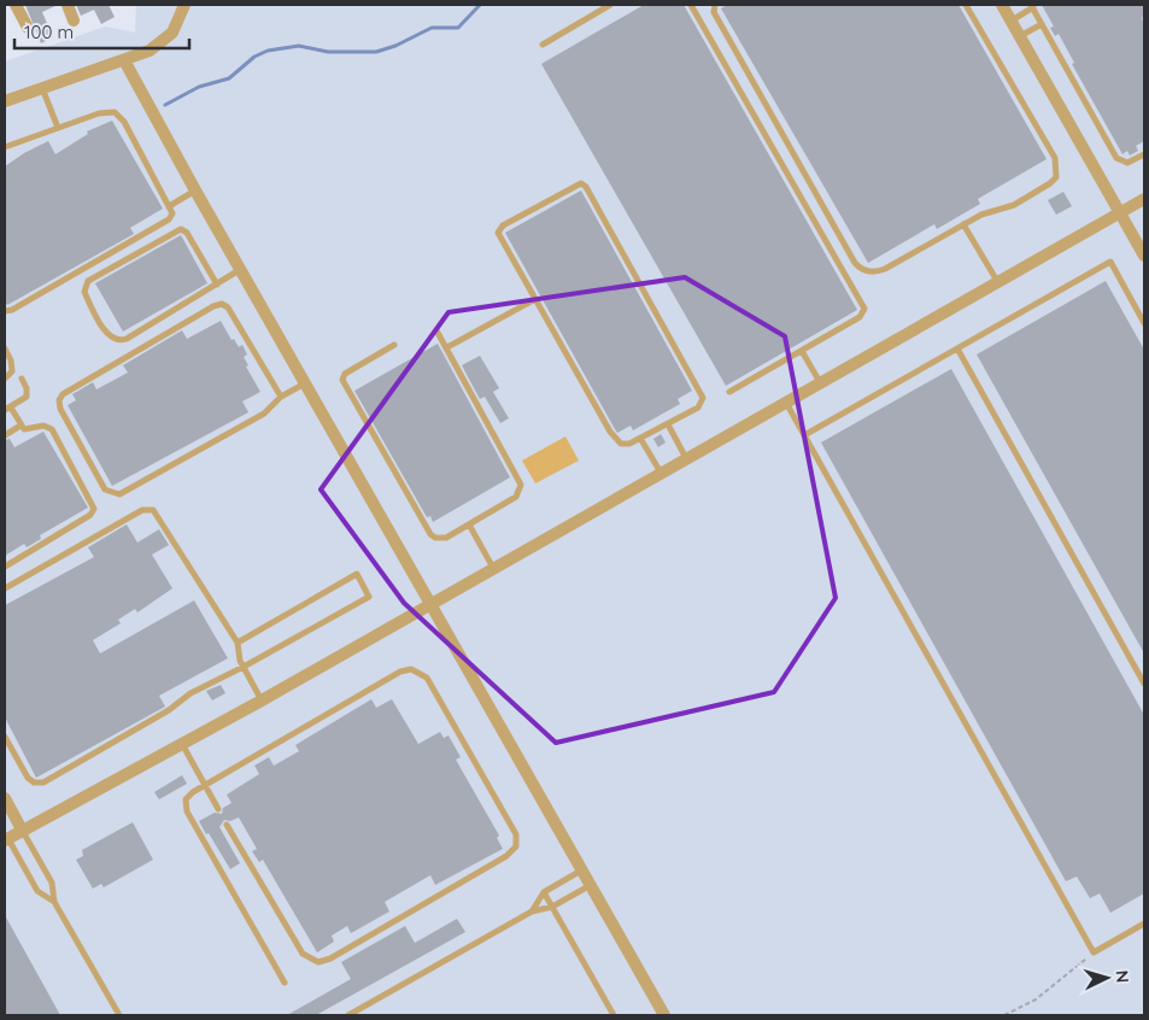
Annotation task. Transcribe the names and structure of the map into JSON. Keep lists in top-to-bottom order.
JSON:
{
  "scale_bar": "100 m",
  "north": "right"
}
